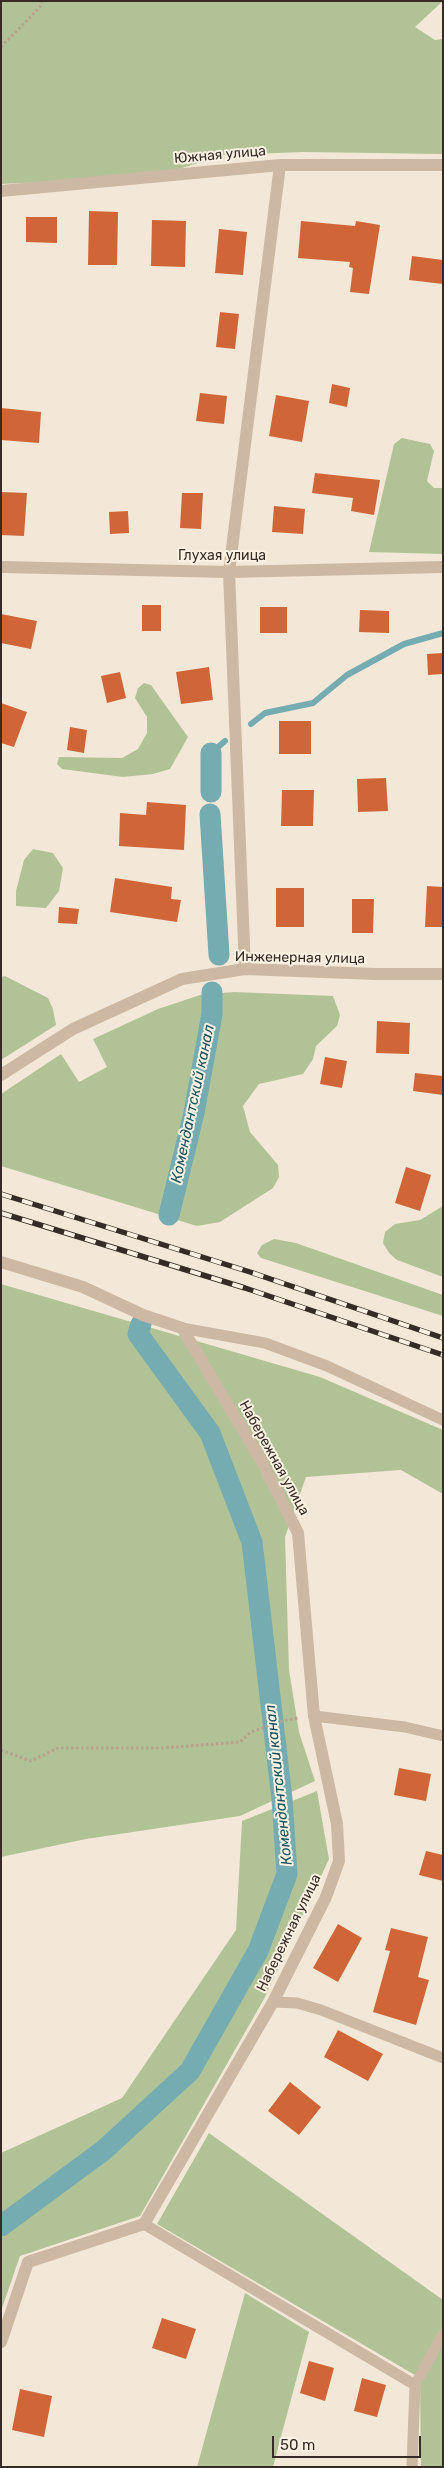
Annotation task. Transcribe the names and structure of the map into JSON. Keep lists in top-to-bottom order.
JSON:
{
  "streets": {
    "street": [
      "Южная улица",
      "Глухая улица",
      "Инженерная улица",
      "Набережная улица"
    ]
  },
  "water": ["Комендантский канал"],
  "scale_bar": "50 m"
}
